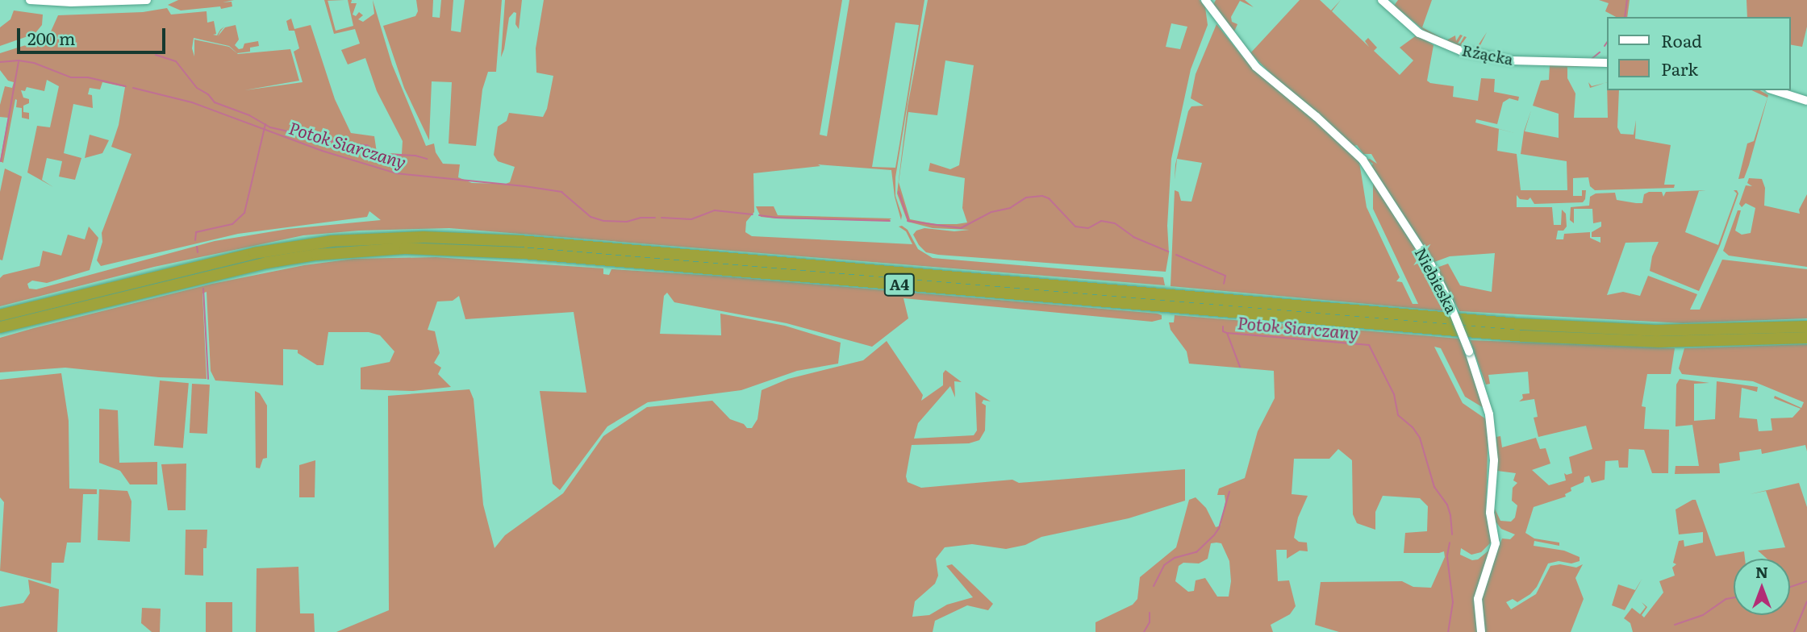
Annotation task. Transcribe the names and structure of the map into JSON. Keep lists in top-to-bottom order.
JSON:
{
  "streets": {
    "highway": ["A4"],
    "street": ["Rżącka", "Niebieska"]
  },
  "water": ["Potok Siarczany"],
  "legend": ["Road", "Park"],
  "scale_bar": "200 m",
  "north": "top"
}
